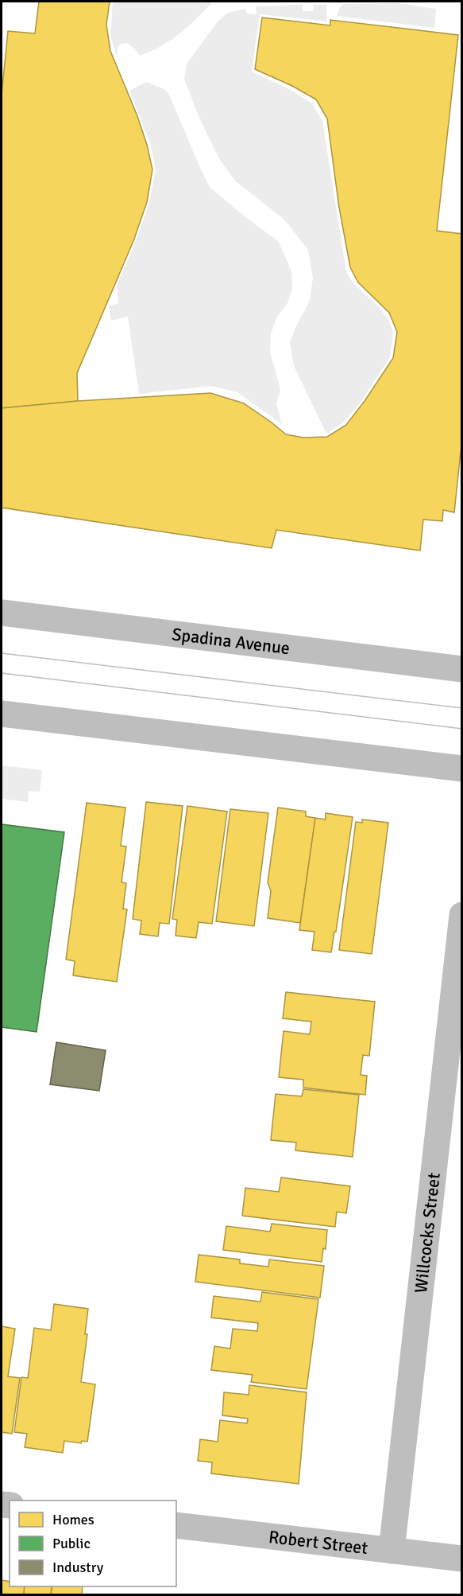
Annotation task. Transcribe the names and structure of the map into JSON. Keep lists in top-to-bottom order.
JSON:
{
  "streets": {
    "street": ["Spadina Avenue", "Willcocks Street", "Robert Street"]
  },
  "crossings": [
    ["Willcocks Street", "Robert Street"]
  ],
  "legend": ["Homes", "Public", "Industry"]
}
